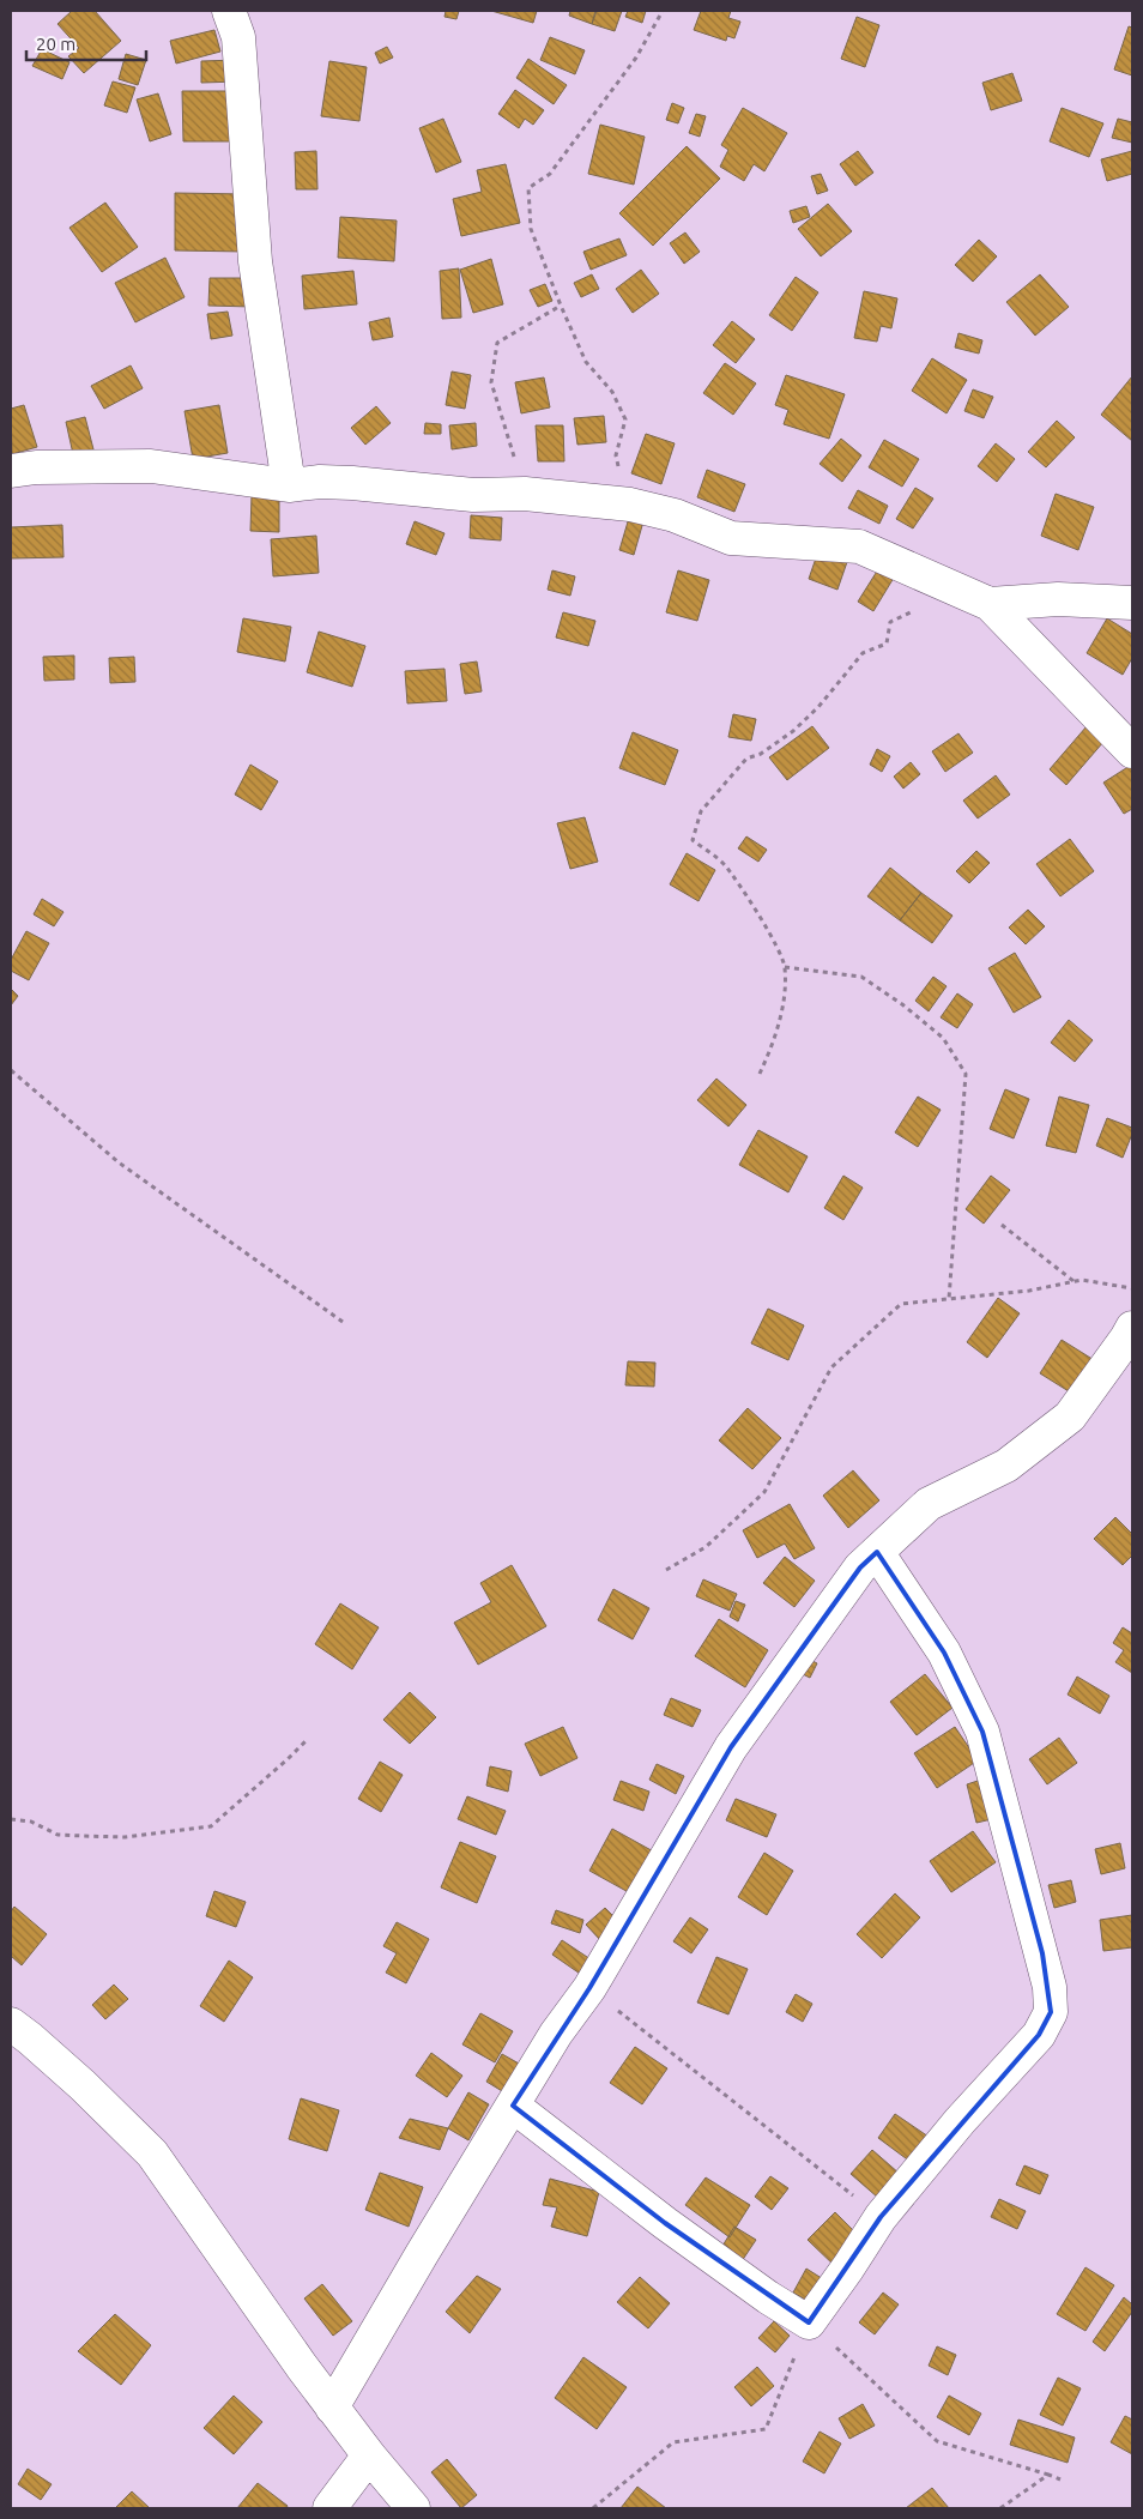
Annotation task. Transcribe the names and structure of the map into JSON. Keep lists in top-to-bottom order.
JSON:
{
  "scale_bar": "20 m"
}
